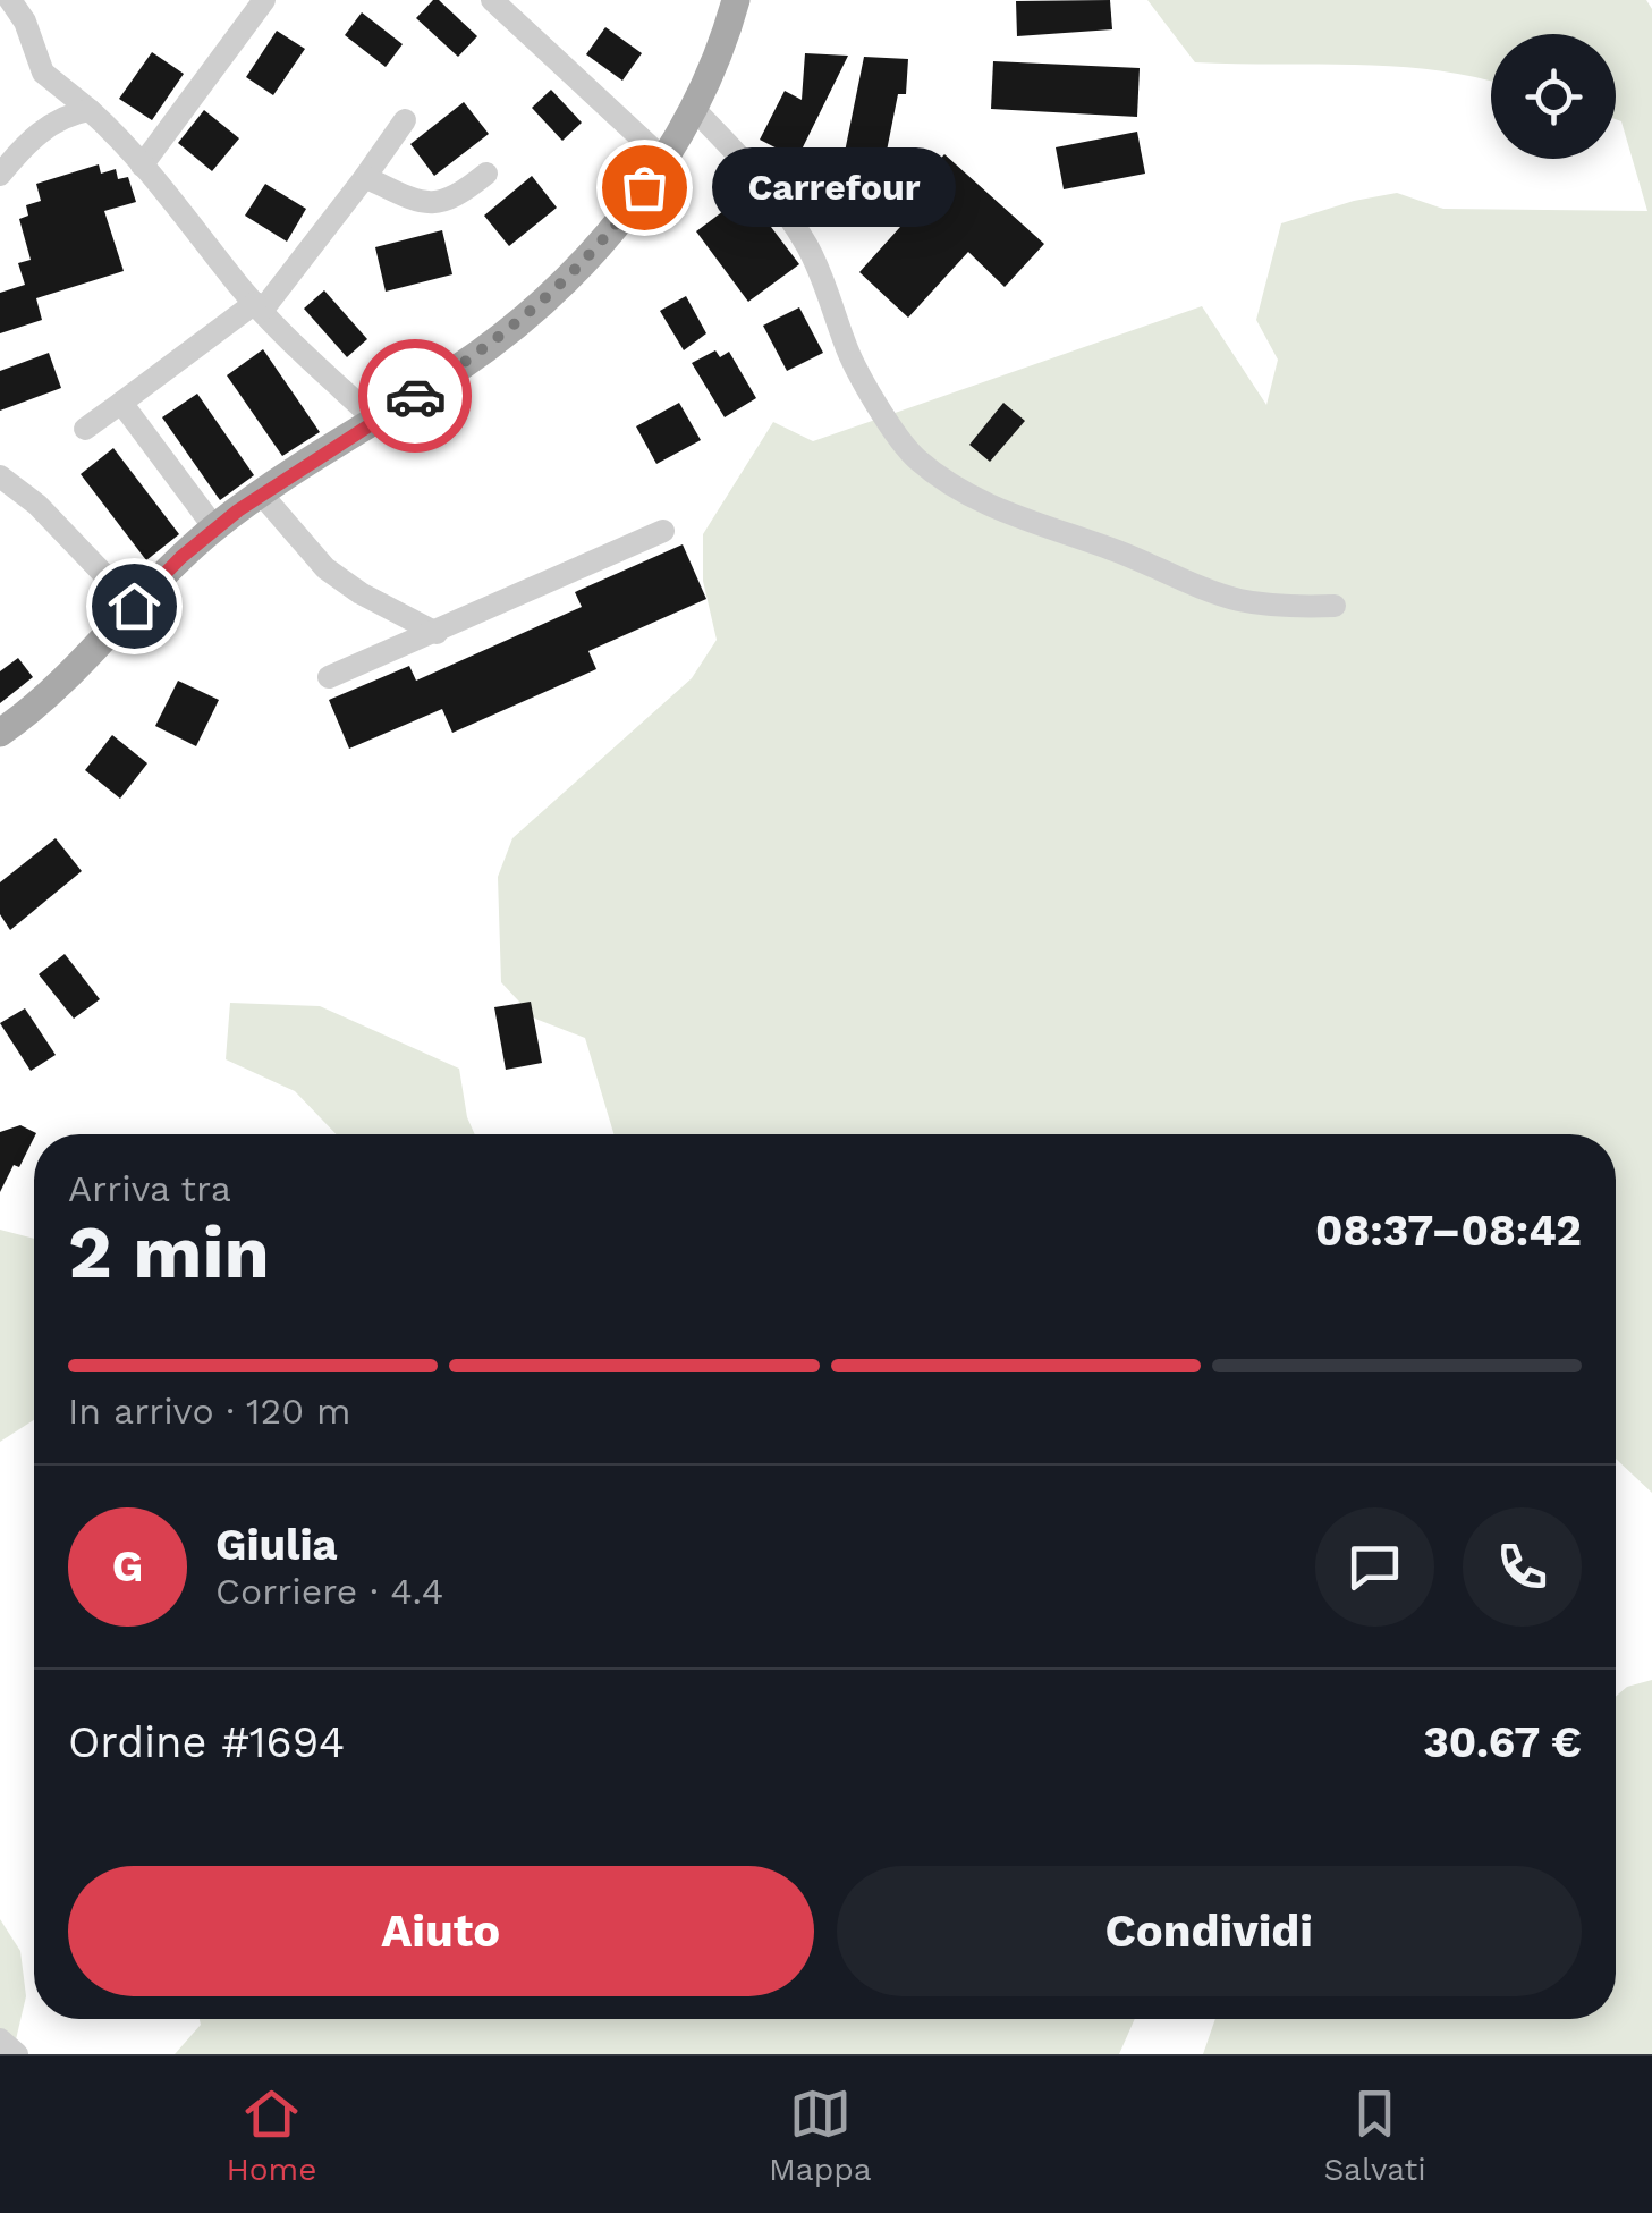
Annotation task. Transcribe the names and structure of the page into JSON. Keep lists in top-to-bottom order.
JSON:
{
  "places": ["Carrefour"],
  "page": {
    "bubble": "Carrefour",
    "heading": ["2 min", "Arriva tra", "08:37–08:42"],
    "panel": [
      "Giulia",
      "Corriere · 4.4",
      "Ordine #1694",
      "30.67 €"
    ],
    "bar": "In arrivo · 120 m",
    "round": "G",
    "buttons": ["Aiuto", "Condividi"],
    "tabs": ["Home", "Mappa", "Salvati"]
  }
}
